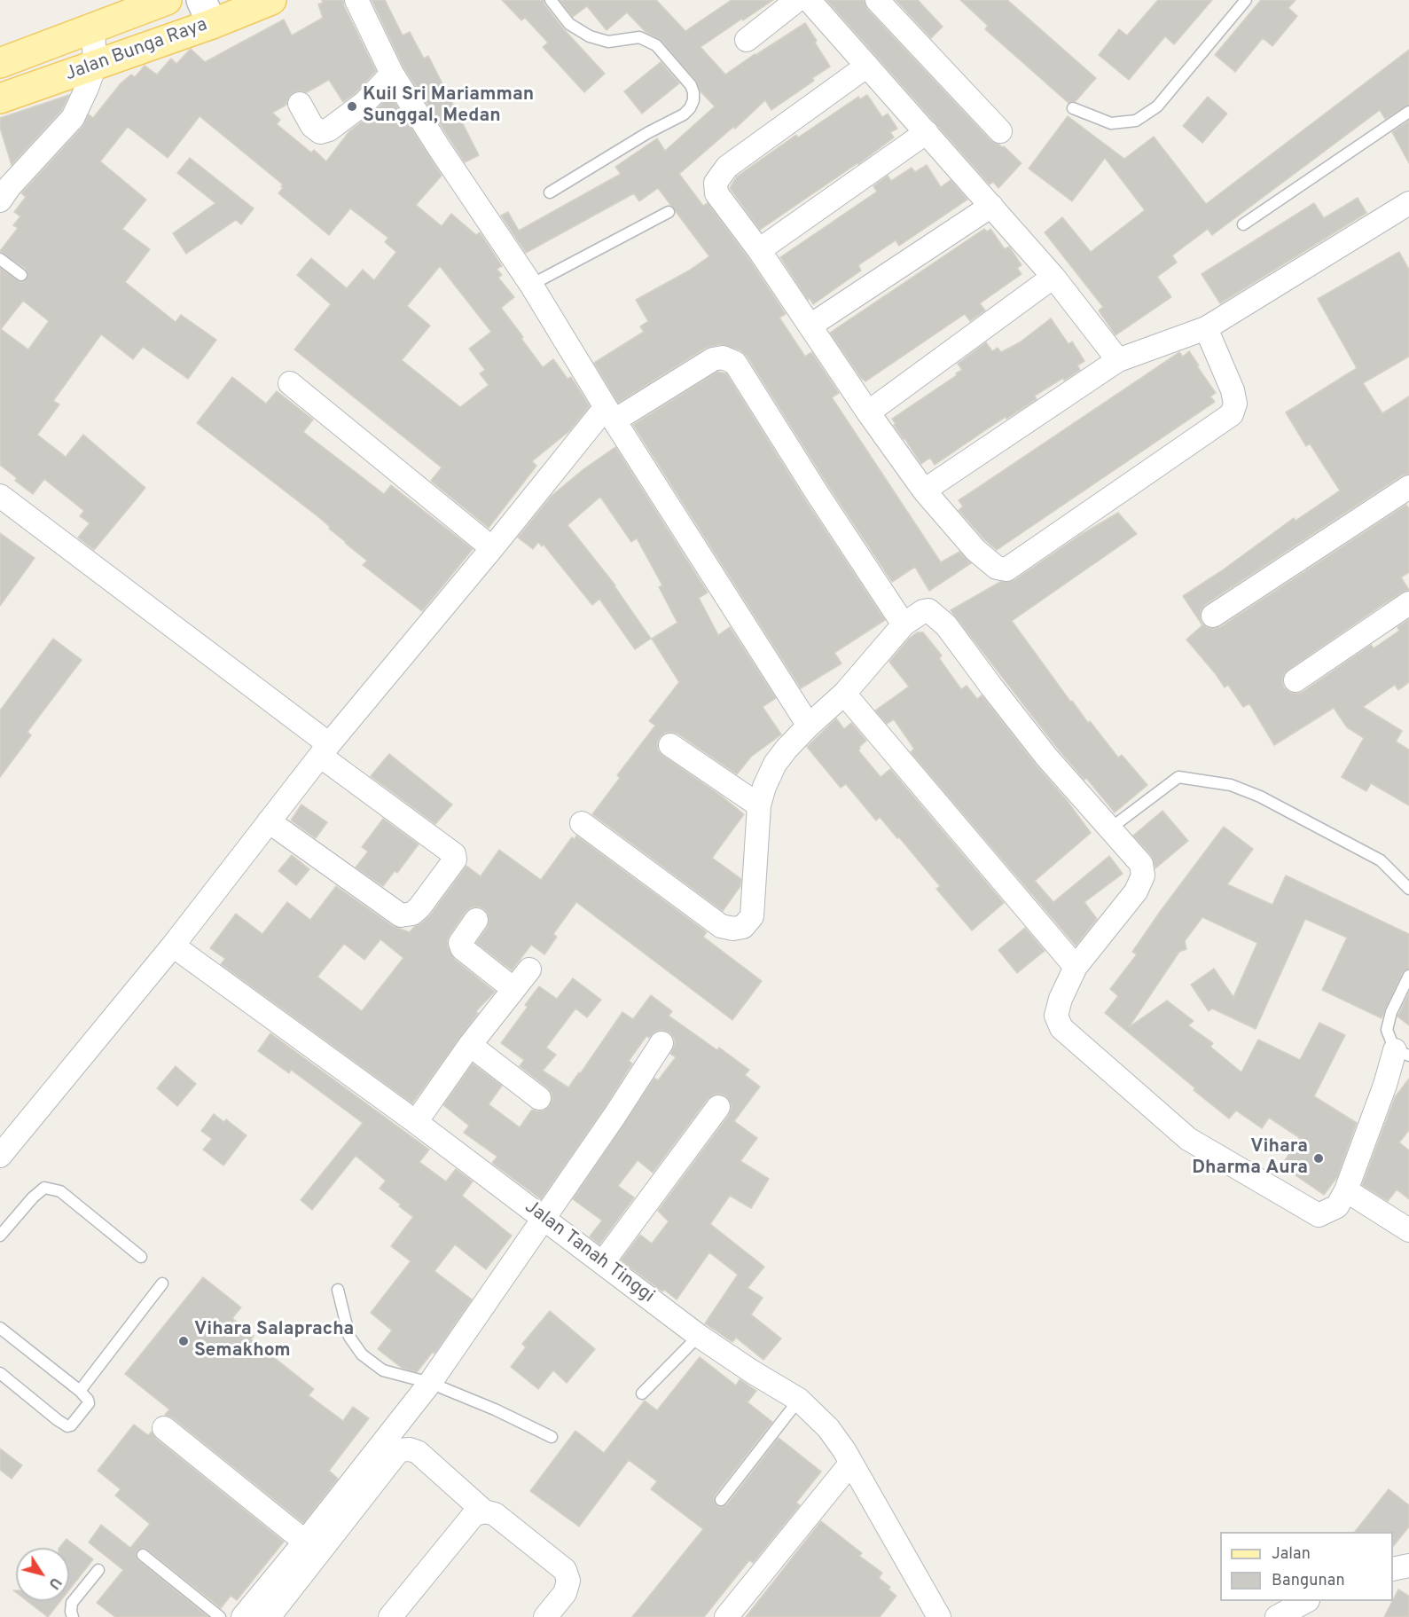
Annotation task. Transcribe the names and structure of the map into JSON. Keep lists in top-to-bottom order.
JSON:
{
  "streets": {
    "main road": ["Jalan Bunga Raya"],
    "street": ["Jalan Tanah Tinggi"]
  },
  "places": ["Kuil Sri Mariamman Sunggal, Medan", "Vihara Dharma Aura", "Vihara Salapracha Semakhom"],
  "legend": ["Jalan", "Bangunan"],
  "north": "bottom right"
}
